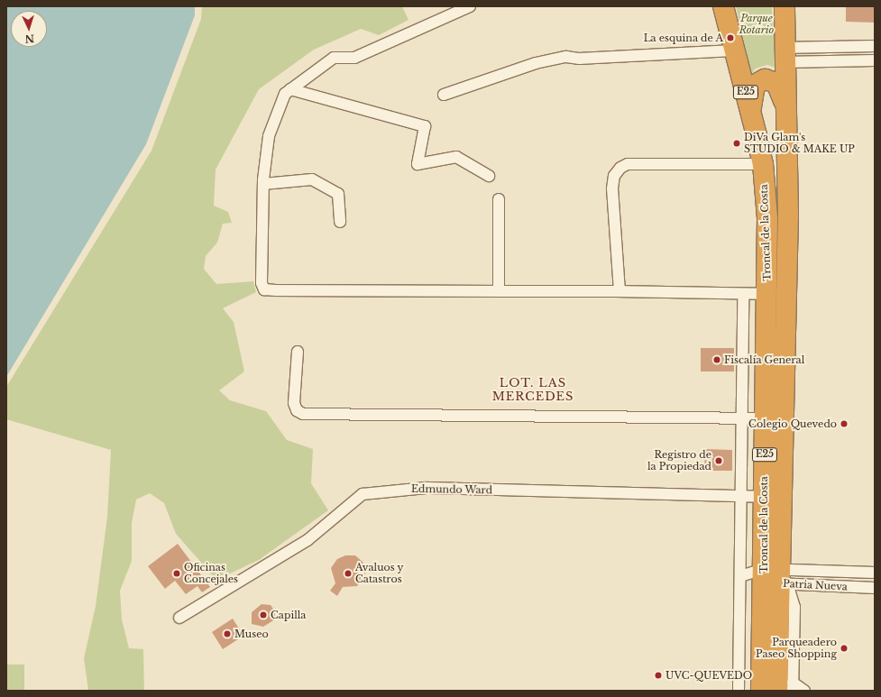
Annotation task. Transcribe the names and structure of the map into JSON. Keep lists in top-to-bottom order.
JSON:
{
  "streets": {
    "highway": ["E25", "Troncal de la Costa"],
    "street": ["Edmundo Ward", "Patria Nueva"]
  },
  "crossings": [
    ["E25", "Troncal de la Costa"],
    ["Troncal de la Costa", "Edmundo Ward"],
    ["Troncal de la Costa", "Patria Nueva"]
  ],
  "districts": ["LOT. LAS MERCEDES"],
  "parks": ["Parque Rotario"],
  "places": [
    "La esquina de A",
    "DiVa Glam's STUDIO & MAKE UP",
    "Fiscalía General",
    "Colegio Quevedo",
    "Registro de la Propiedad",
    "Oficinas Concejales",
    "Avaluos y Catastros",
    "Capilla",
    "Museo",
    "Parqueadero Paseo Shopping",
    "UVC-QUEVEDO"
  ],
  "north": "bottom"
}
